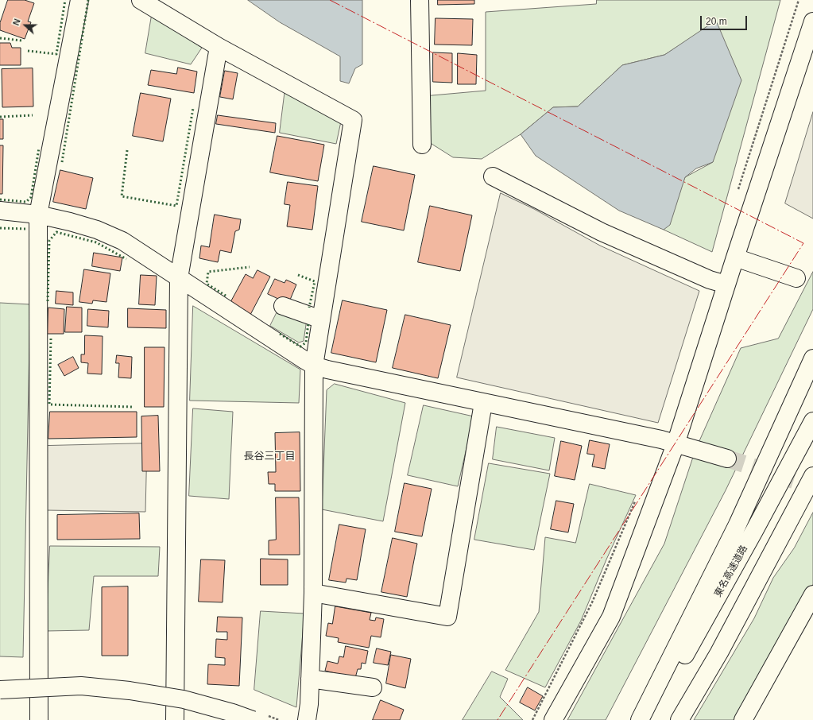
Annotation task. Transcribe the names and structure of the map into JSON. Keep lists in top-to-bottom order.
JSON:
{
  "streets": {
    "main road": ["東名高速道路"]
  },
  "districts": ["長谷三丁目"],
  "scale_bar": "20 m",
  "north": "left"
}
